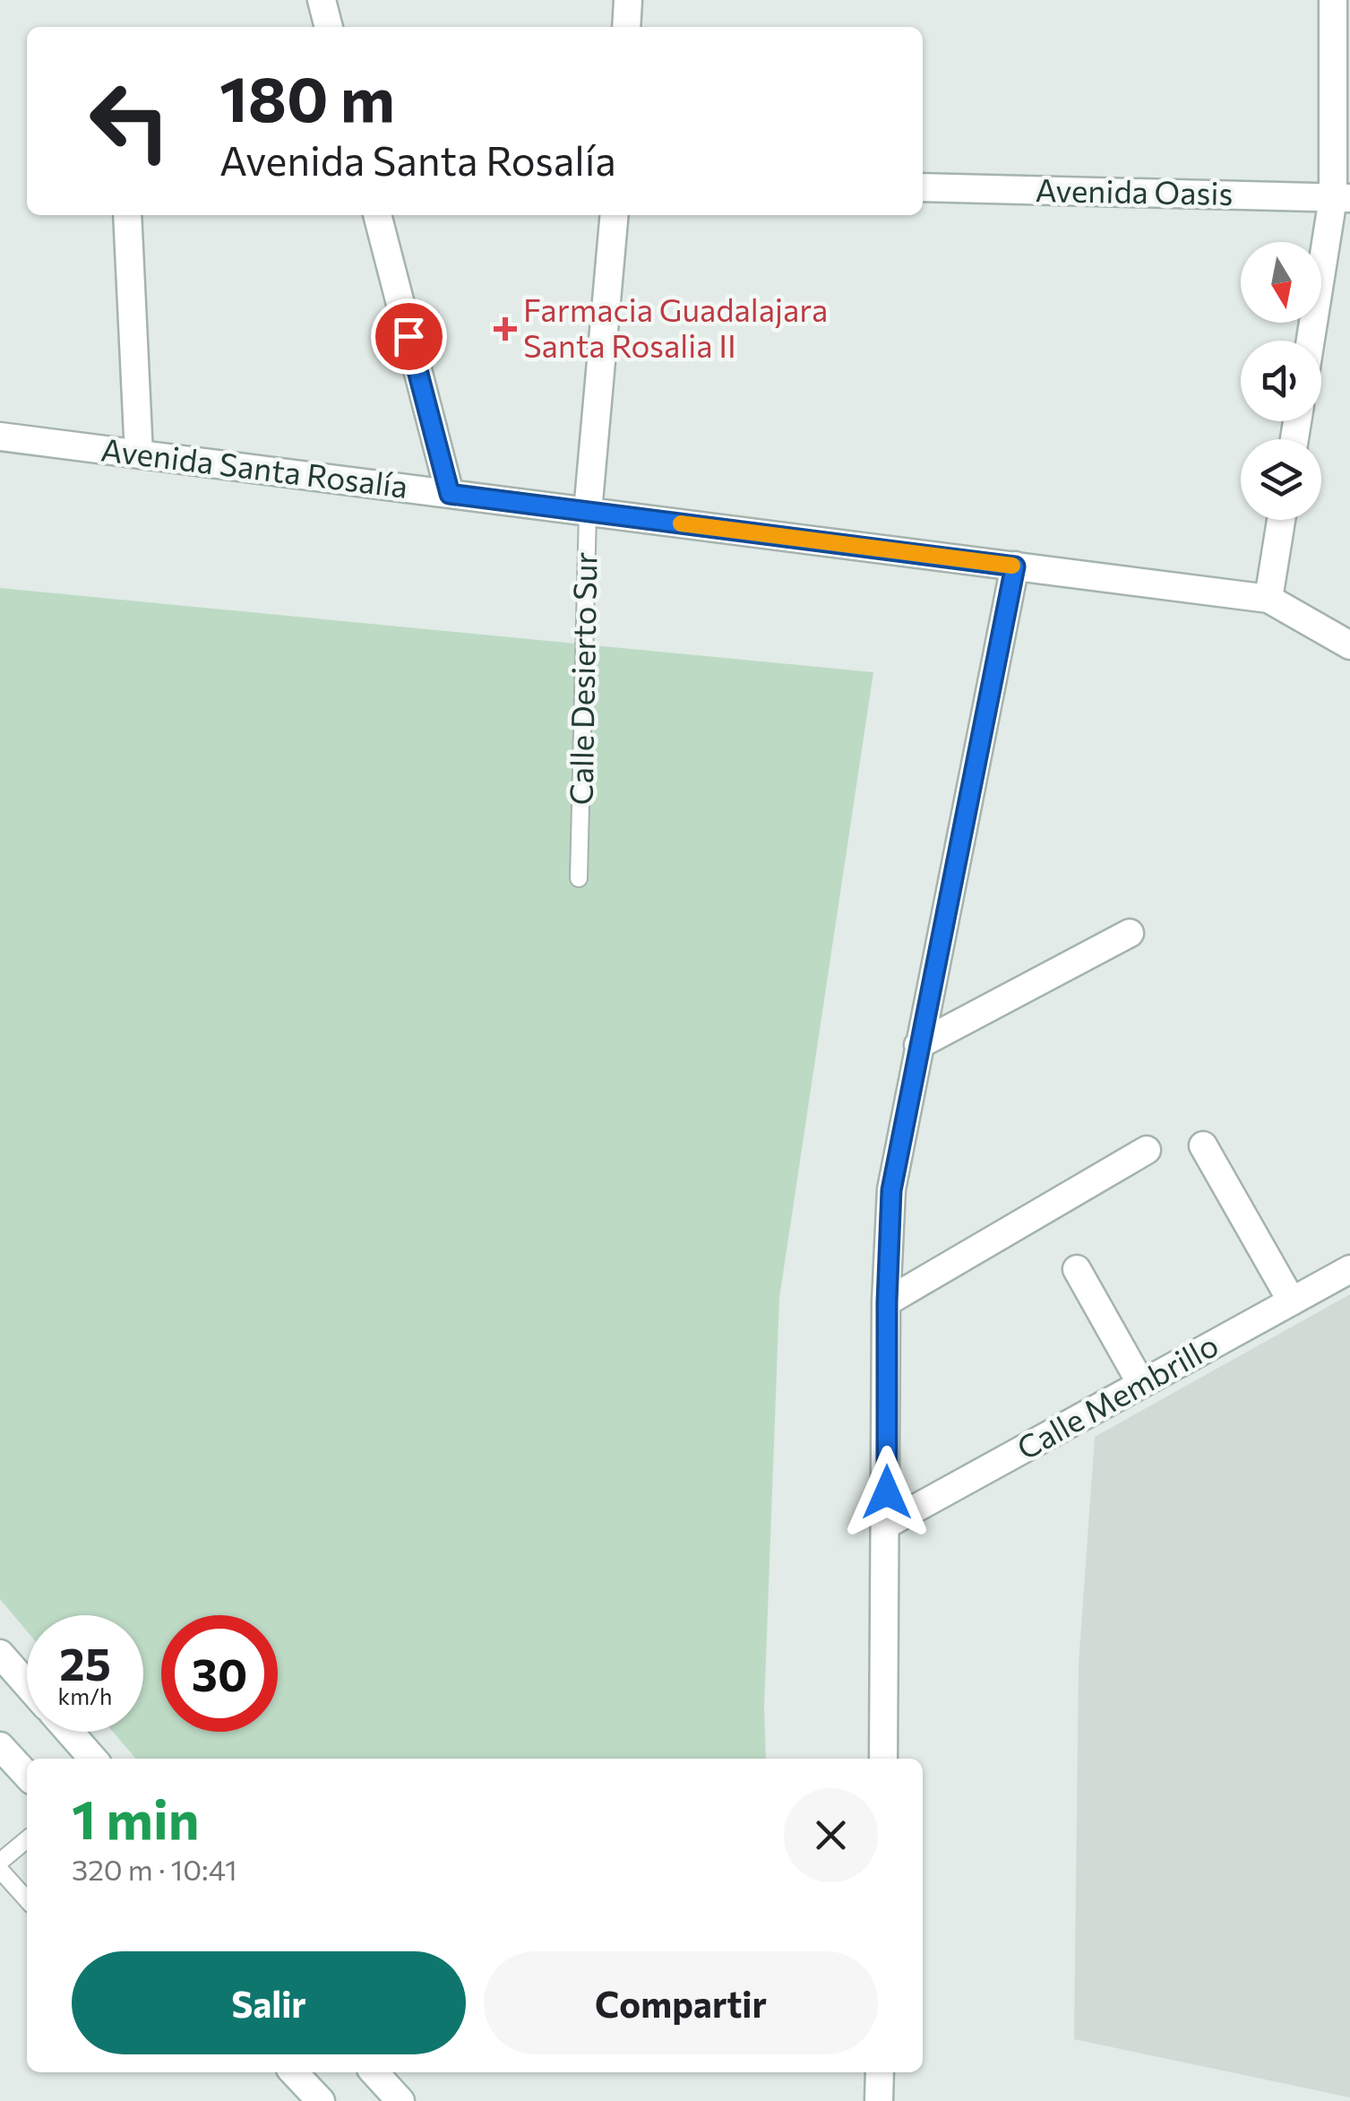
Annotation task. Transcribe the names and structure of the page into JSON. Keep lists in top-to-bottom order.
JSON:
{
  "streets": {
    "street": [
      "Avenida Oasis",
      "Avenida Santa Rosalía",
      "Calle Desierto Sur",
      "Calle Membrillo"
    ]
  },
  "crossings": [
    ["Avenida Santa Rosalía", "Calle Desierto Sur"]
  ],
  "places": {
    "health": ["Farmacia Guadalajara Santa Rosalia II"]
  },
  "north": "bottom",
  "page": {
    "turn": ["180 m", "Avenida Santa Rosalía"],
    "speed": "25 km/h",
    "limit": "30",
    "heading": ["1 min", "320 m · 10:41"],
    "buttons": ["Salir", "Compartir"]
  }
}
